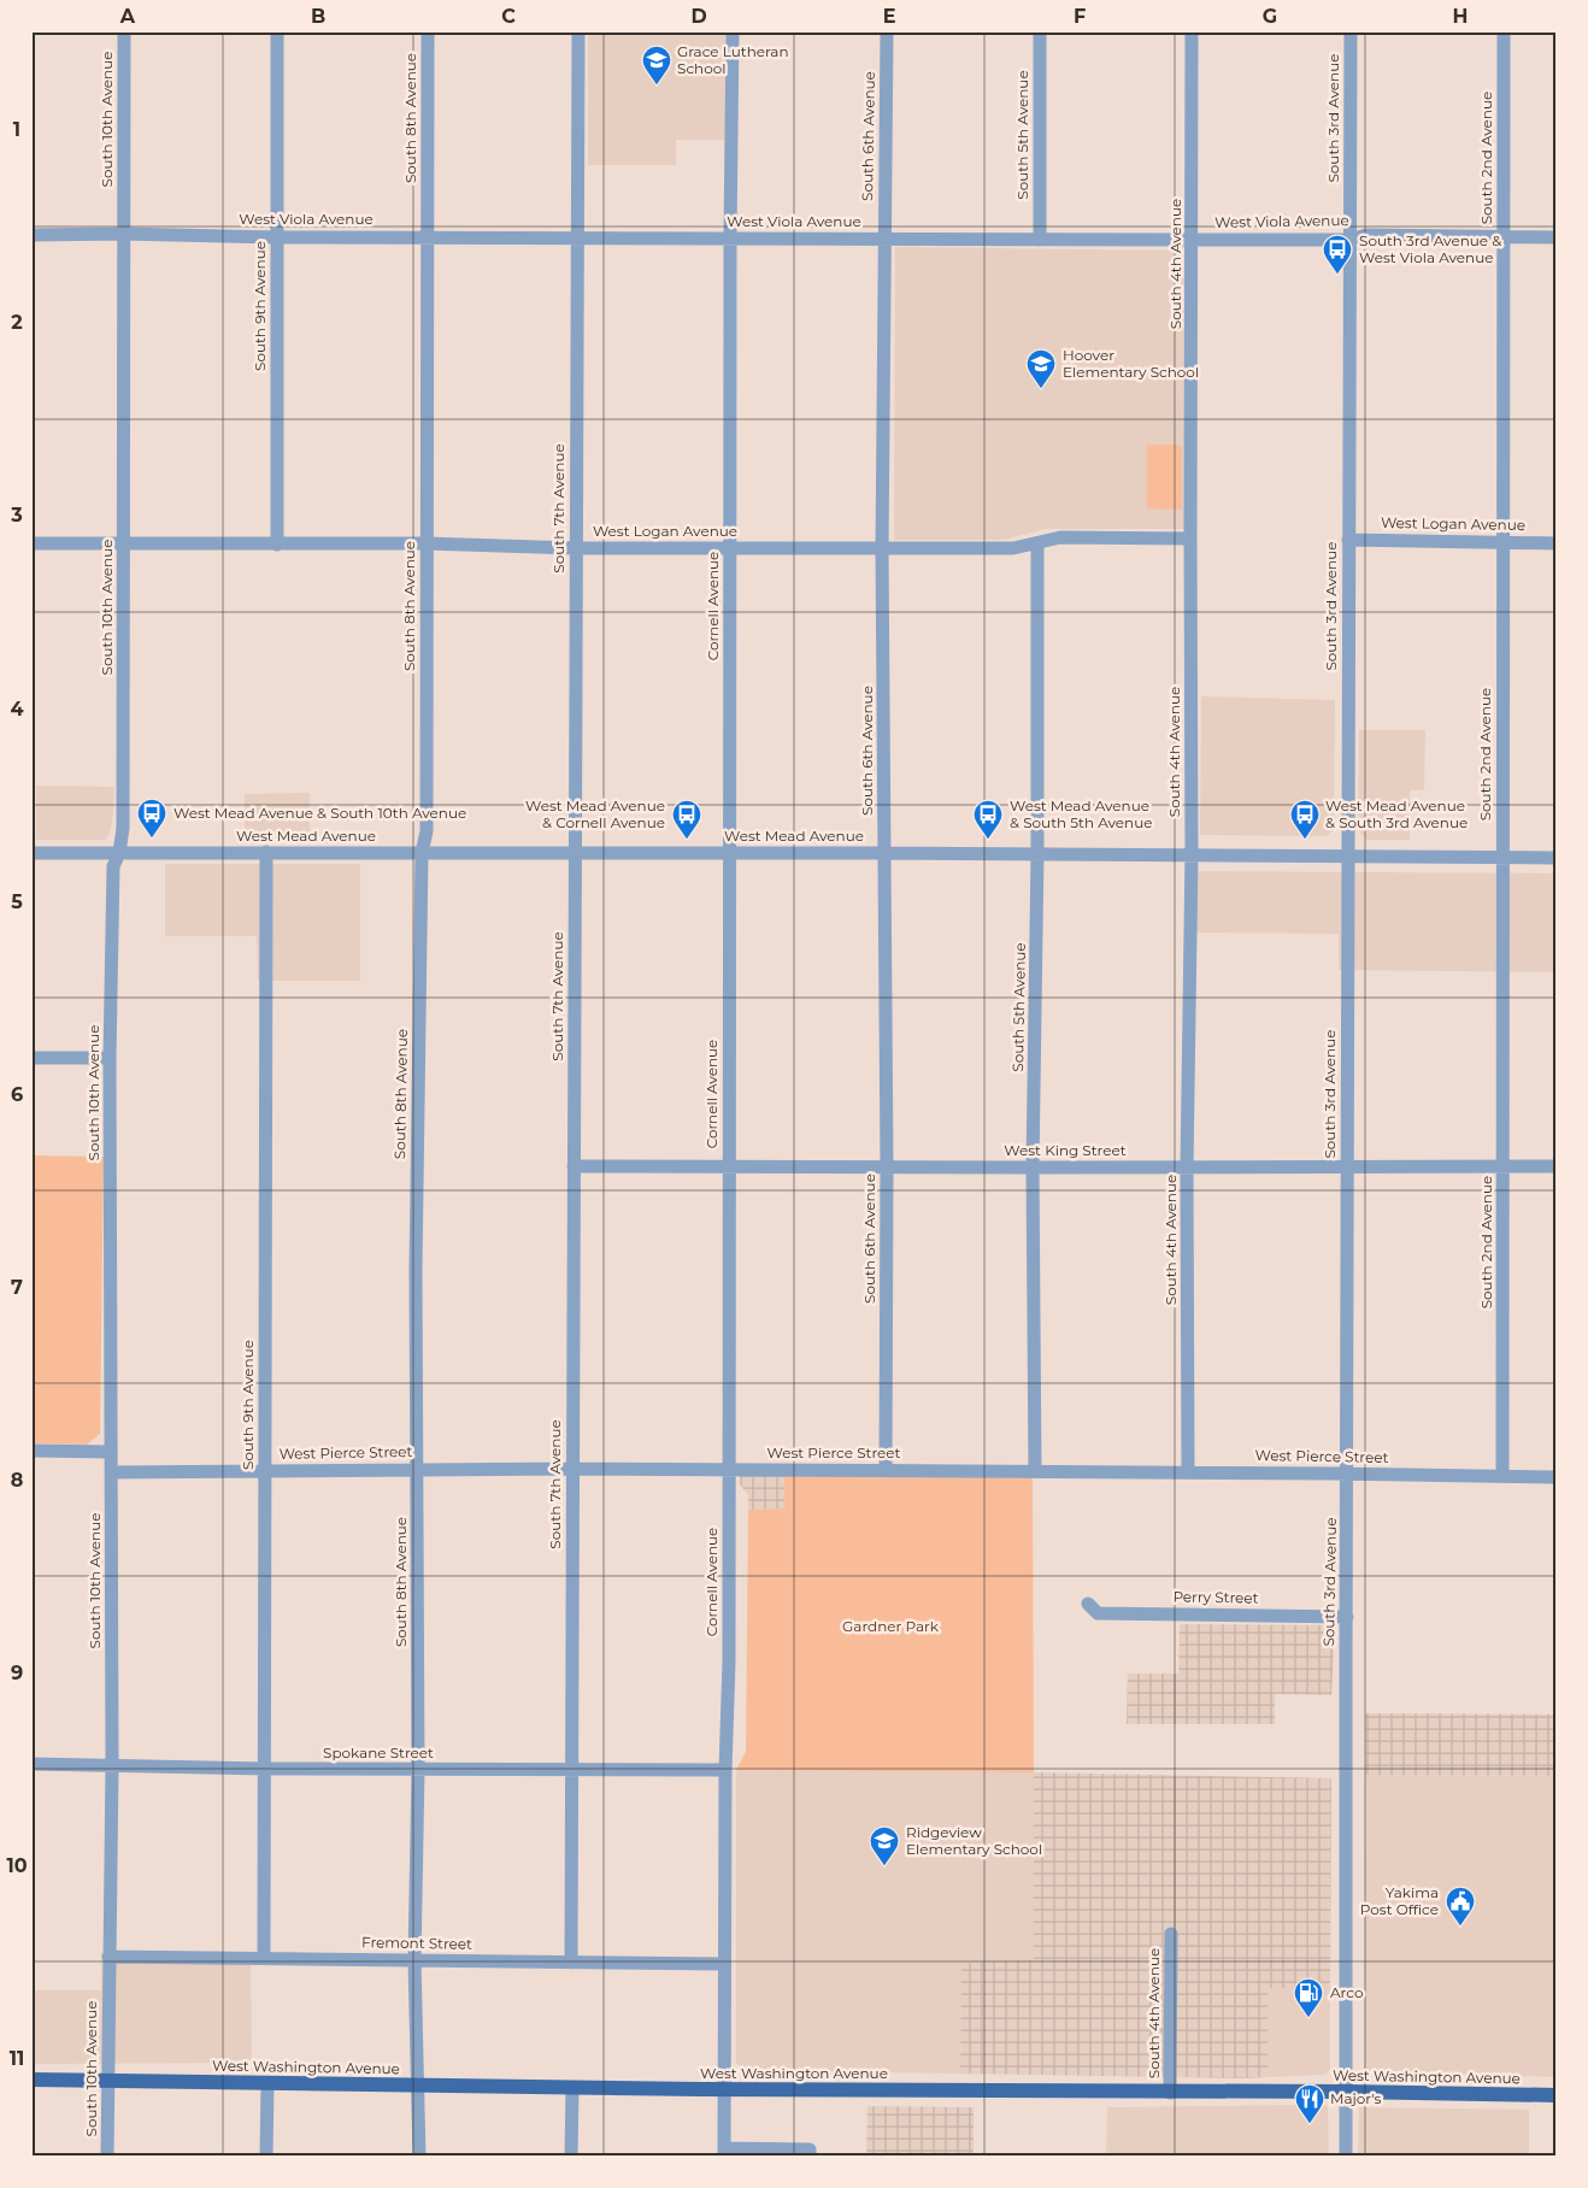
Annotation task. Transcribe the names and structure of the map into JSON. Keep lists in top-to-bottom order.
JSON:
{
  "streets": {
    "main road": ["West Washington Avenue"],
    "street": [
      "South 8th Avenue",
      "South 3rd Avenue",
      "South 10th Avenue",
      "South 5th Avenue",
      "South 6th Avenue",
      "South 2nd Avenue",
      "West Viola Avenue",
      "South 4th Avenue",
      "South 9th Avenue",
      "South 7th Avenue",
      "West Logan Avenue",
      "Cornell Avenue",
      "West Mead Avenue",
      "West King Street",
      "West Pierce Street",
      "Perry Street",
      "Spokane Street",
      "Fremont Street"
    ]
  },
  "crossings": [
    ["South 8th Avenue", "West Viola Avenue"],
    ["South 8th Avenue", "West Logan Avenue"],
    ["South 8th Avenue", "West Mead Avenue"],
    ["South 8th Avenue", "West Pierce Street"],
    ["South 8th Avenue", "Spokane Street"],
    ["South 8th Avenue", "Fremont Street"],
    ["South 8th Avenue", "West Washington Avenue"],
    ["South 3rd Avenue", "West Viola Avenue"],
    ["South 3rd Avenue", "West Logan Avenue"],
    ["South 3rd Avenue", "West Mead Avenue"],
    ["South 3rd Avenue", "West King Street"],
    ["South 3rd Avenue", "West Pierce Street"],
    ["South 3rd Avenue", "Perry Street"],
    ["South 3rd Avenue", "West Washington Avenue"],
    ["South 10th Avenue", "West Viola Avenue"],
    ["South 10th Avenue", "West Logan Avenue"],
    ["South 10th Avenue", "West Mead Avenue"],
    ["South 10th Avenue", "West Pierce Street"],
    ["South 10th Avenue", "Spokane Street"],
    ["South 10th Avenue", "Fremont Street"],
    ["South 10th Avenue", "West Washington Avenue"],
    ["South 5th Avenue", "West Viola Avenue"],
    ["South 5th Avenue", "West Logan Avenue"],
    ["South 5th Avenue", "West Mead Avenue"],
    ["South 5th Avenue", "West King Street"],
    ["South 5th Avenue", "West Pierce Street"],
    ["South 6th Avenue", "West Viola Avenue"],
    ["South 6th Avenue", "West Logan Avenue"],
    ["South 6th Avenue", "West Mead Avenue"],
    ["South 6th Avenue", "West King Street"],
    ["South 6th Avenue", "West Pierce Street"],
    ["South 2nd Avenue", "West Viola Avenue"],
    ["South 2nd Avenue", "West Logan Avenue"],
    ["South 2nd Avenue", "West Mead Avenue"],
    ["South 2nd Avenue", "West King Street"],
    ["South 2nd Avenue", "West Pierce Street"],
    ["West Viola Avenue", "South 4th Avenue"],
    ["West Viola Avenue", "South 9th Avenue"],
    ["West Viola Avenue", "South 7th Avenue"],
    ["West Viola Avenue", "Cornell Avenue"],
    ["South 4th Avenue", "West Logan Avenue"],
    ["South 4th Avenue", "West Mead Avenue"],
    ["South 4th Avenue", "West King Street"],
    ["South 4th Avenue", "West Pierce Street"],
    ["South 4th Avenue", "West Washington Avenue"],
    ["South 9th Avenue", "West Logan Avenue"],
    ["South 9th Avenue", "West Mead Avenue"],
    ["South 9th Avenue", "West Pierce Street"],
    ["South 9th Avenue", "Spokane Street"],
    ["South 9th Avenue", "Fremont Street"],
    ["South 7th Avenue", "West Logan Avenue"],
    ["South 7th Avenue", "West Mead Avenue"],
    ["South 7th Avenue", "West King Street"],
    ["South 7th Avenue", "West Pierce Street"],
    ["South 7th Avenue", "Spokane Street"],
    ["South 7th Avenue", "Fremont Street"],
    ["West Logan Avenue", "Cornell Avenue"],
    ["Cornell Avenue", "West Mead Avenue"],
    ["Cornell Avenue", "West King Street"],
    ["Cornell Avenue", "West Pierce Street"],
    ["Cornell Avenue", "Spokane Street"],
    ["Cornell Avenue", "Fremont Street"],
    ["Cornell Avenue", "West Washington Avenue"]
  ],
  "parks": ["Gardner Park"],
  "places": {
    "school or university": ["Grace Lutheran School", "Hoover Elementary School", "Ridgeview Elementary School"],
    "bus stop": [
      "South 3rd Avenue & West Viola Avenue",
      "West Mead Avenue & South 10th Avenue",
      "West Mead Avenue & Cornell Avenue",
      "West Mead Avenue & South 5th Avenue",
      "West Mead Avenue & South 3rd Avenue"
    ],
    "public building": ["Yakima Post Office"],
    "fuel station": ["Arco"],
    "restaurant": ["Major's"]
  },
  "grid": {
    "columns": [
      "A",
      "B",
      "C",
      "D",
      "E",
      "F",
      "G",
      "H"
    ],
    "rows": [
      "1",
      "2",
      "3",
      "4",
      "5",
      "6",
      "7",
      "8",
      "9",
      "10",
      "11"
    ]
  }
}
